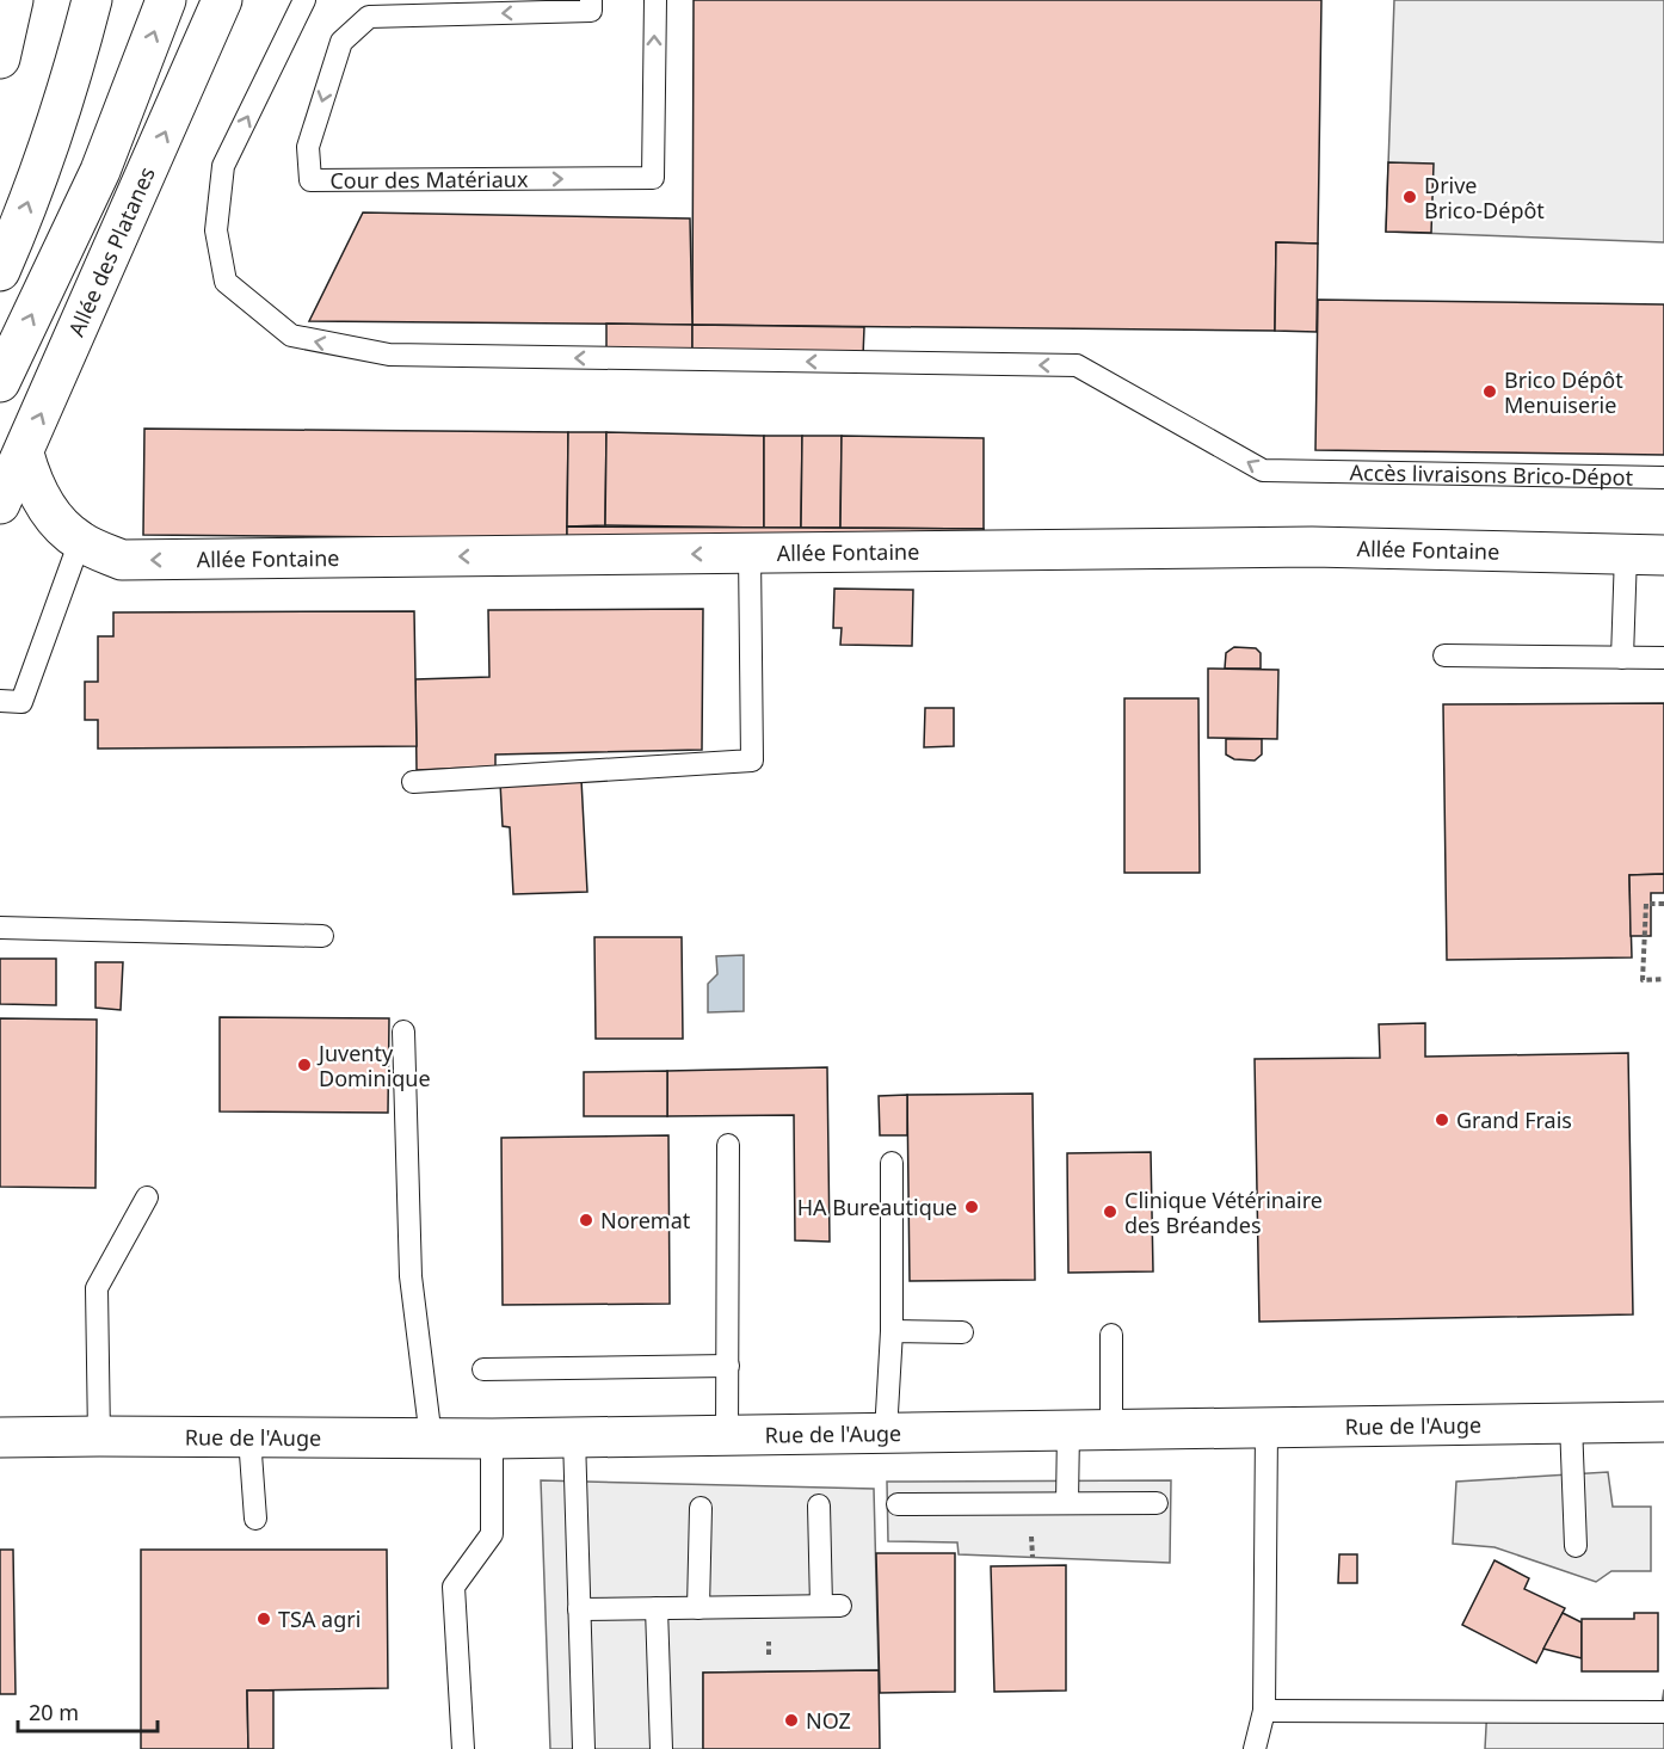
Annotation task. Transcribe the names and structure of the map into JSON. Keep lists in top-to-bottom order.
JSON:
{
  "streets": {
    "street": ["Allée des Platanes", "Allée Fontaine", "Rue de l'Auge"],
    "lane": ["Cour des Matériaux", "Accès livraisons Brico-Dépot"]
  },
  "crossings": [
    ["Allée des Platanes", "Allée Fontaine"]
  ],
  "one_way": ["Accès livraisons Brico-Dépot", "Allée Fontaine"],
  "places": [
    "Drive Brico-Dépôt",
    "Brico Dépôt Menuiserie",
    "Juventy Dominique",
    "Grand Frais",
    "HA Bureautique",
    "Clinique Vétérinaire des Bréandes",
    "Noremat",
    "TSA agri",
    "NOZ"
  ],
  "scale_bar": "20 m"
}
